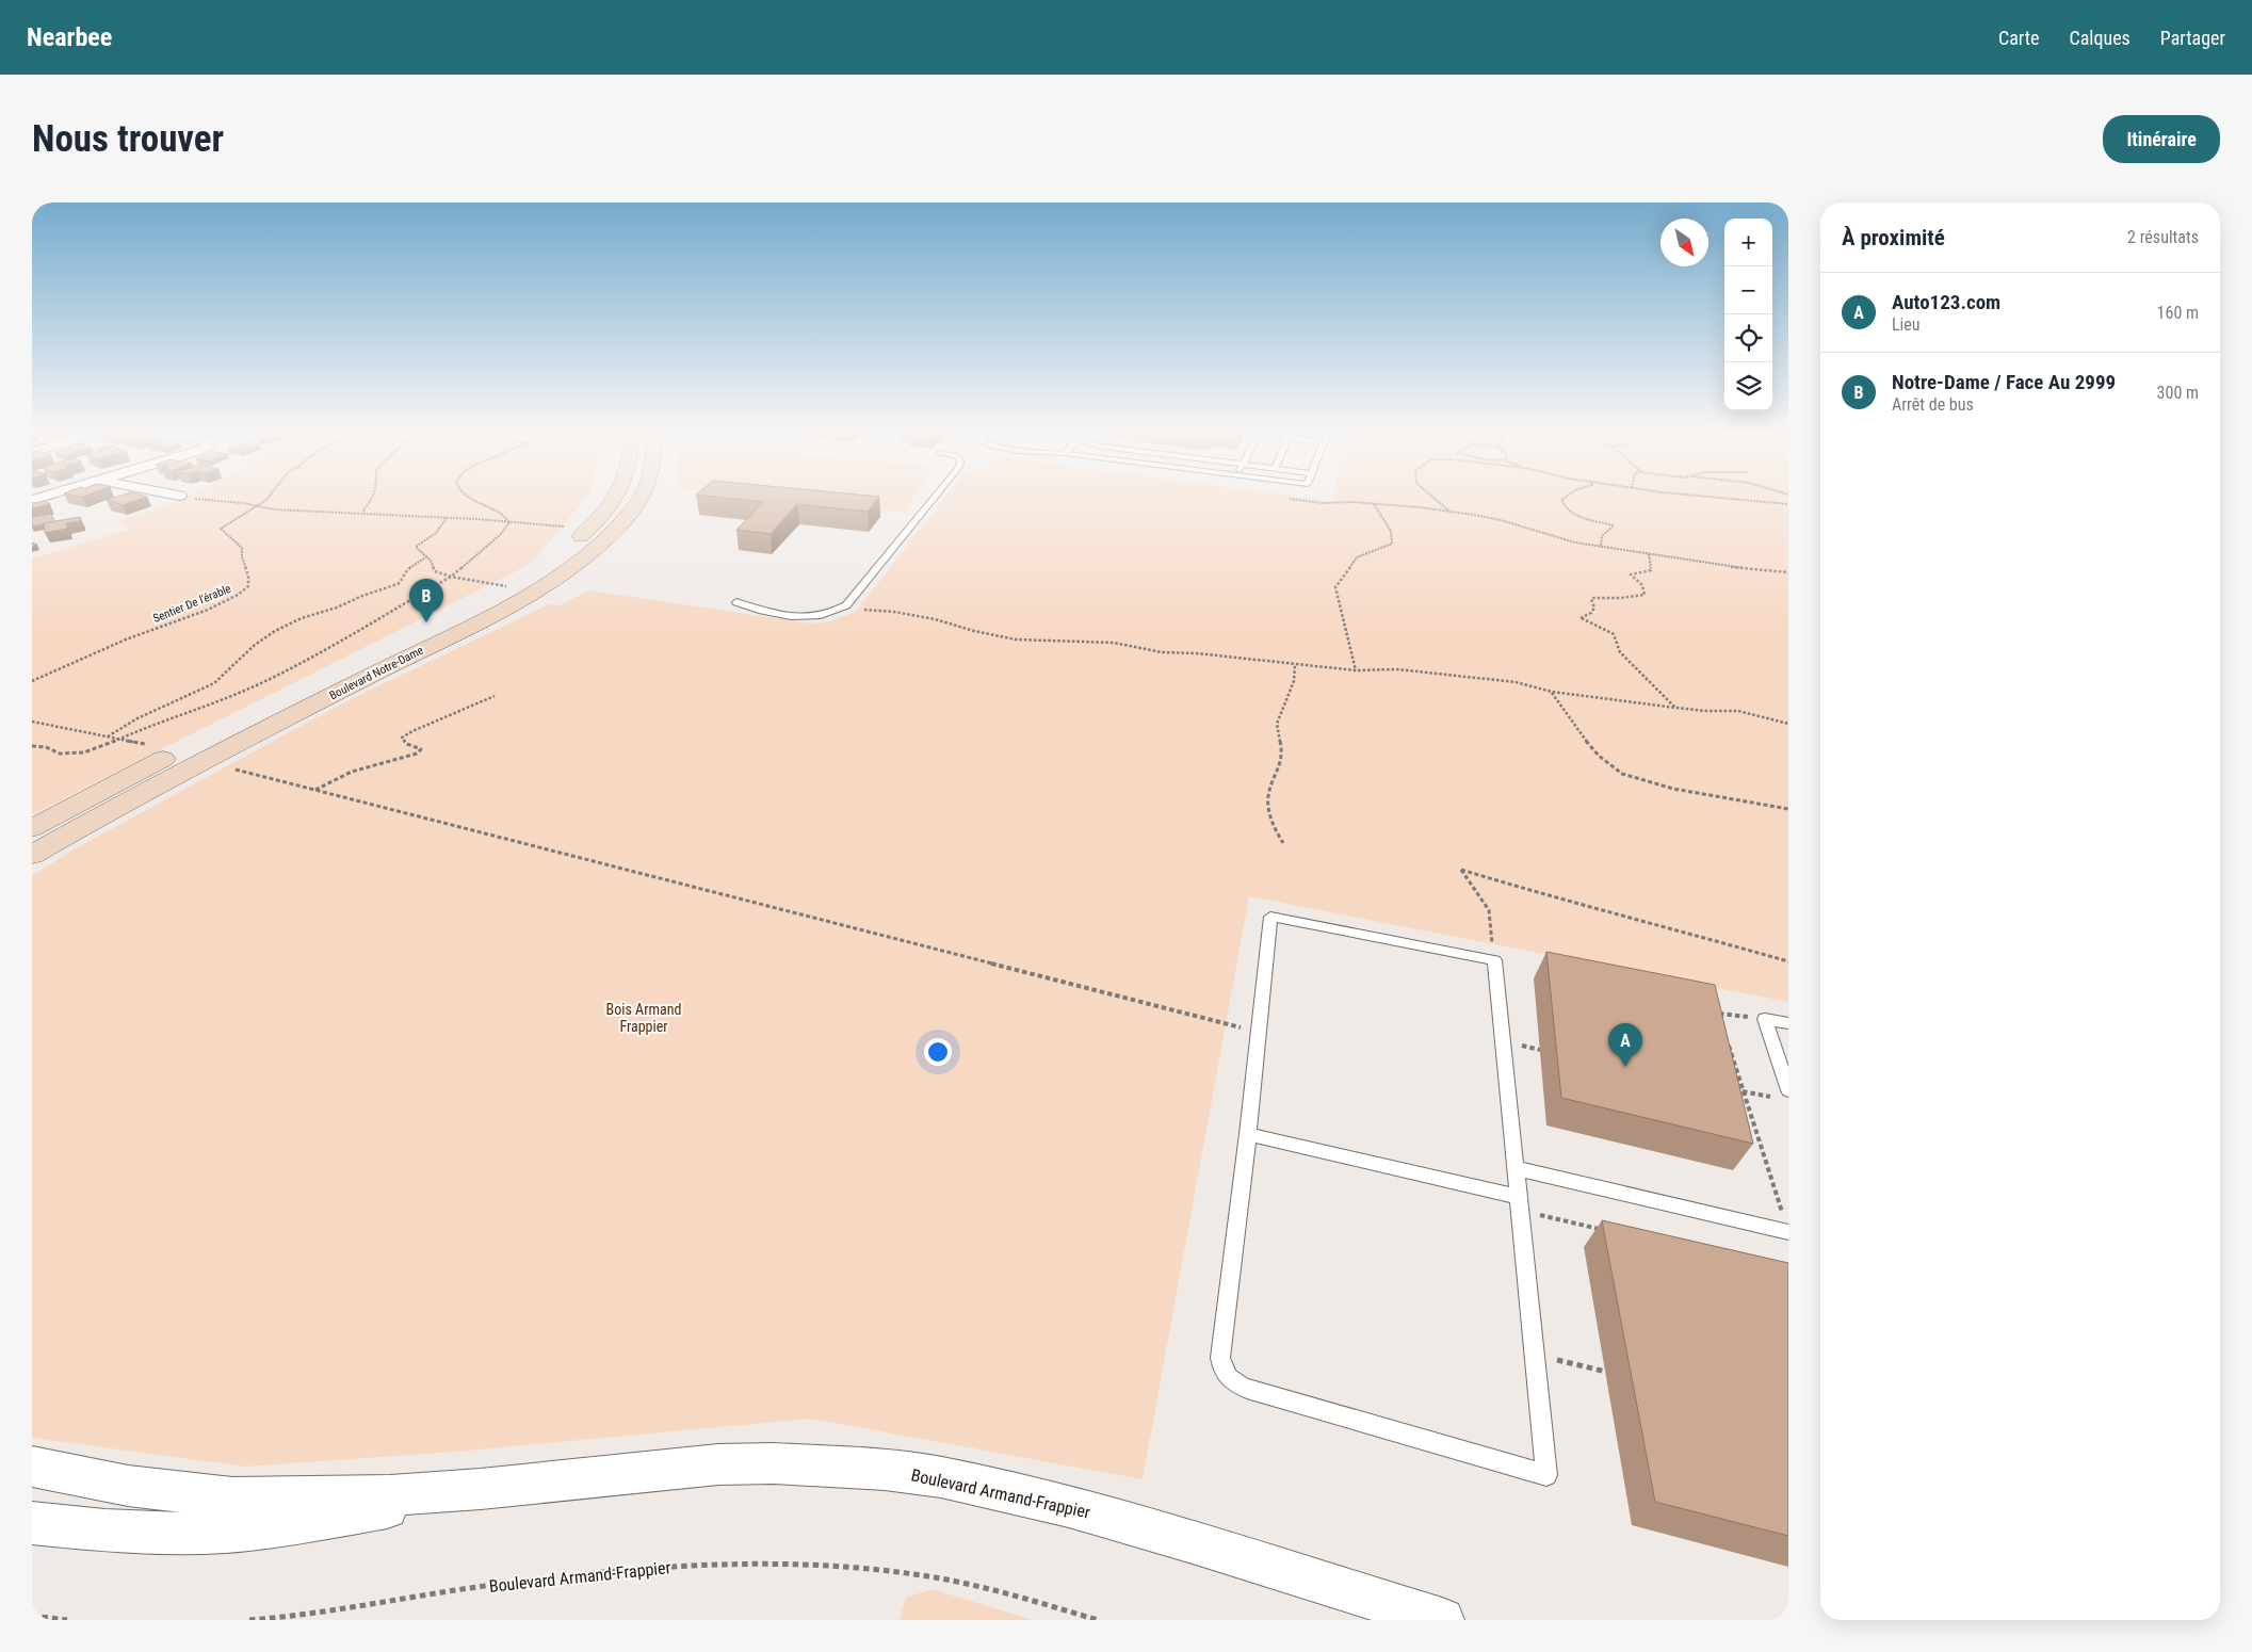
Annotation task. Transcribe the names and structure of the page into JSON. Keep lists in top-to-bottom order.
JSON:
{
  "streets": {
    "street": ["Boulevard Notre-Dame", "Boulevard Armand-Frappier"],
    "path": ["Sentier De l'érable"]
  },
  "parks": ["Bois Armand Frappier"],
  "north": "bottom right",
  "page": {
    "header": "Nearbee",
    "nav": ["Carte", "Calques", "Partager"],
    "buttons": "Itinéraire",
    "title": "Nous trouver",
    "heading": ["À proximité", "2 résultats"],
    "map_buttons": ["+", "−"],
    "list": [
      {
        "mark": "A",
        "name": "Auto123.com",
        "note": "Lieu",
        "value": "160 m"
      },
      {
        "mark": "B",
        "name": "Notre-Dame / Face Au 2999",
        "note": "Arrêt de bus",
        "value": "300 m"
      }
    ],
    "pins": ["B", "A"]
  }
}
